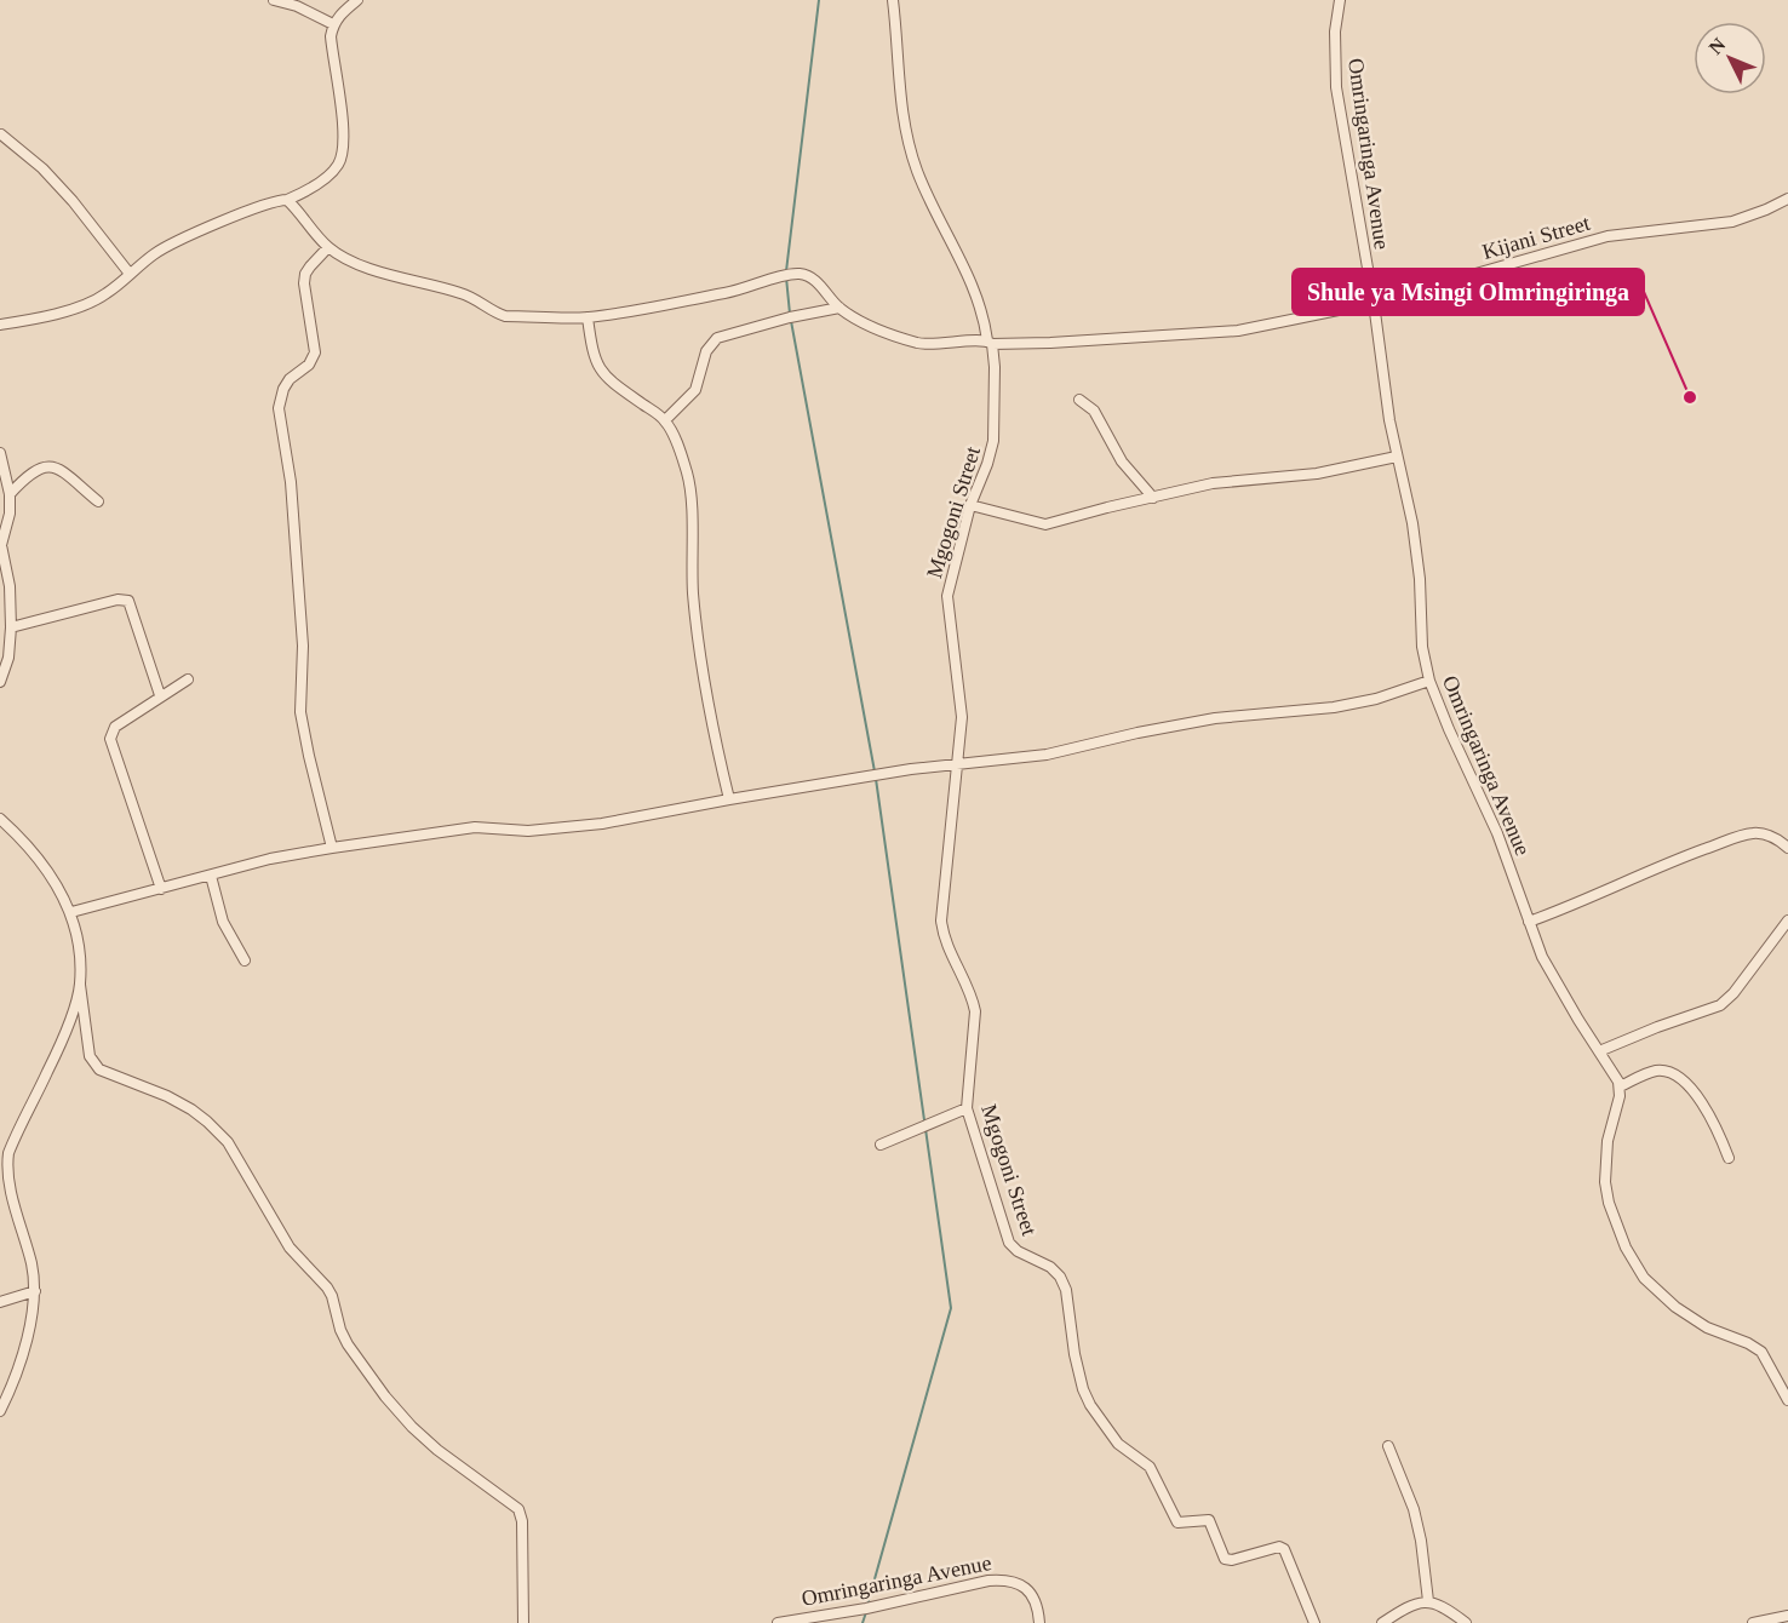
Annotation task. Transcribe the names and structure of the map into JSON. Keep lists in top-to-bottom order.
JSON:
{
  "streets": {
    "street": ["Omringaringa Avenue", "Kijani Street", "Mgogoni Street"]
  },
  "crossings": [
    ["Omringaringa Avenue", "Kijani Street"],
    ["Kijani Street", "Mgogoni Street"]
  ],
  "places": ["Shule ya Msingi Olmringiringa"],
  "north": "top left"
}
